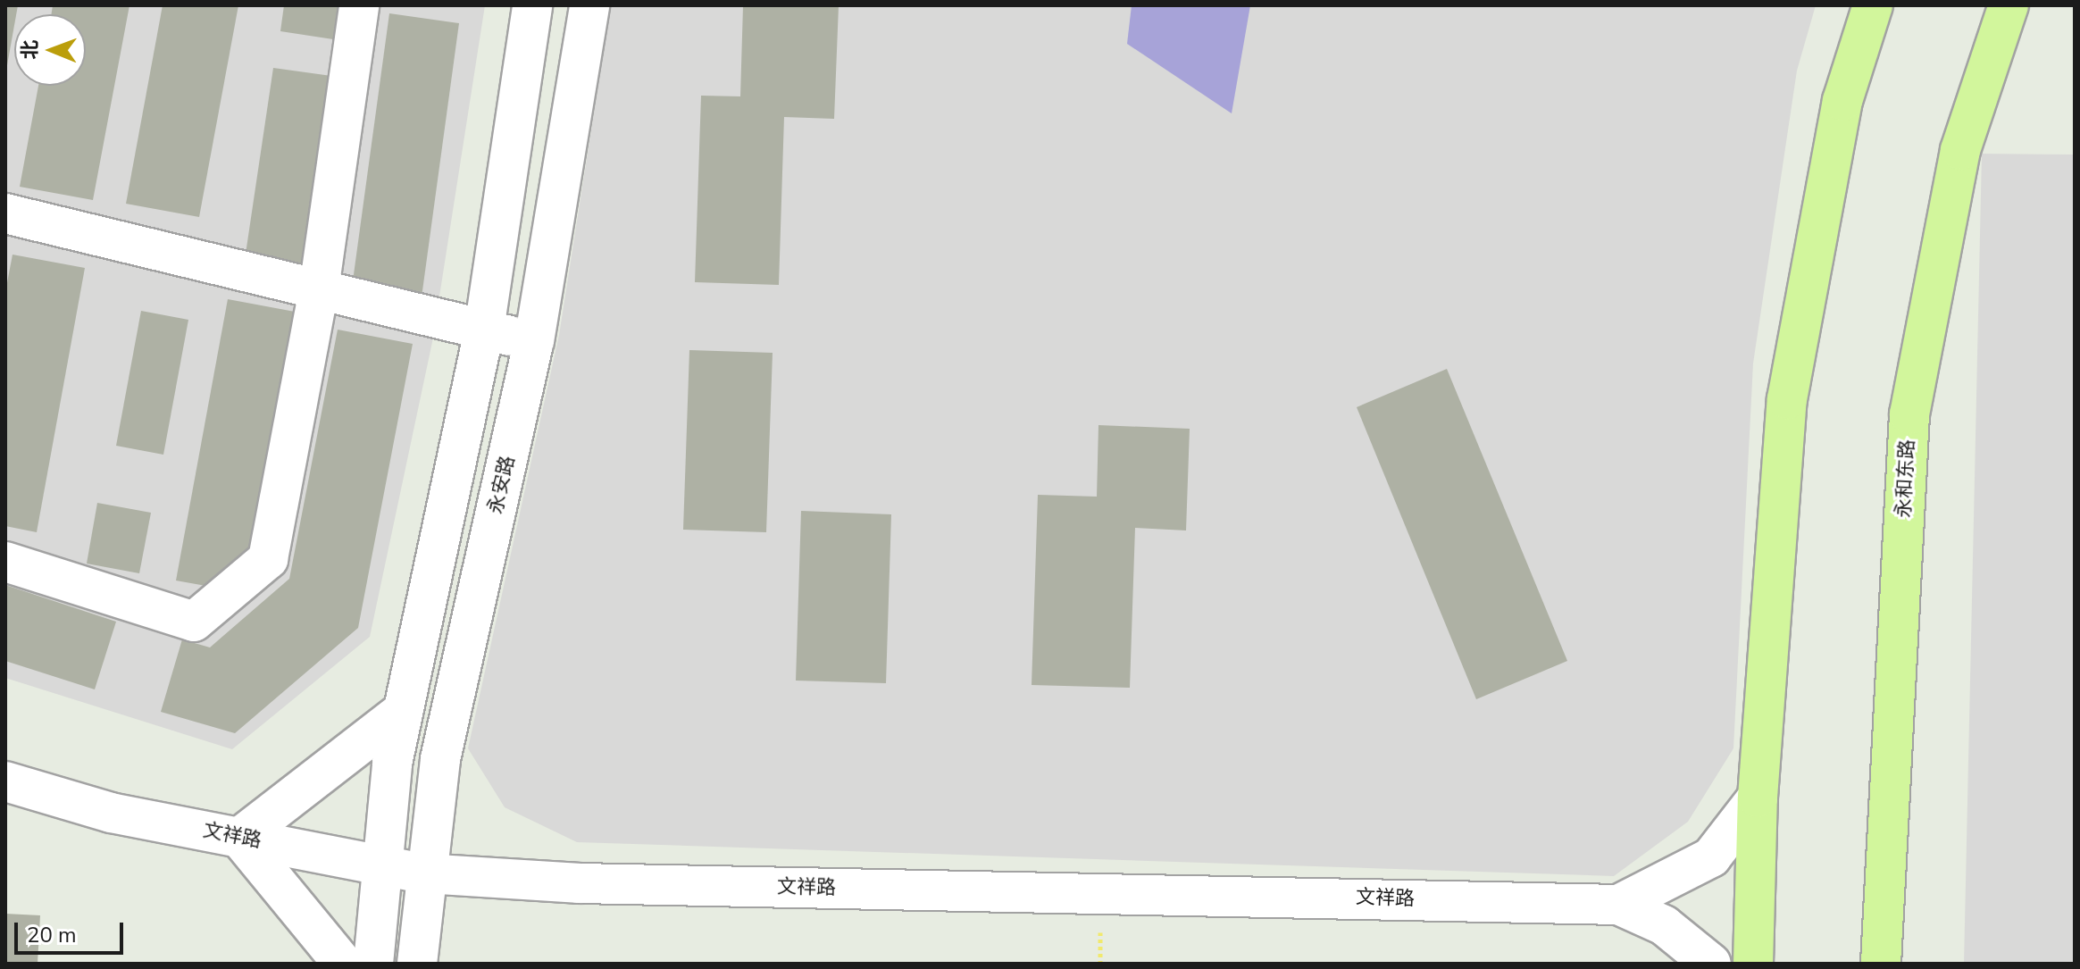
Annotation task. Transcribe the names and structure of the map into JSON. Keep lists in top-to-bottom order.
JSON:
{
  "streets": {
    "main road": ["永和东路"],
    "street": ["永安路", "文祥路"]
  },
  "crossings": [
    ["永安路", "文祥路"]
  ],
  "scale_bar": "20 m",
  "north": "left"
}
